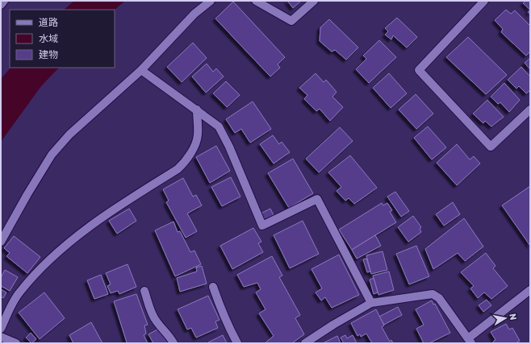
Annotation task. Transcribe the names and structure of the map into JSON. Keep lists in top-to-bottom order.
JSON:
{
  "legend": ["道路", "水域", "建物"],
  "north": "right"
}
